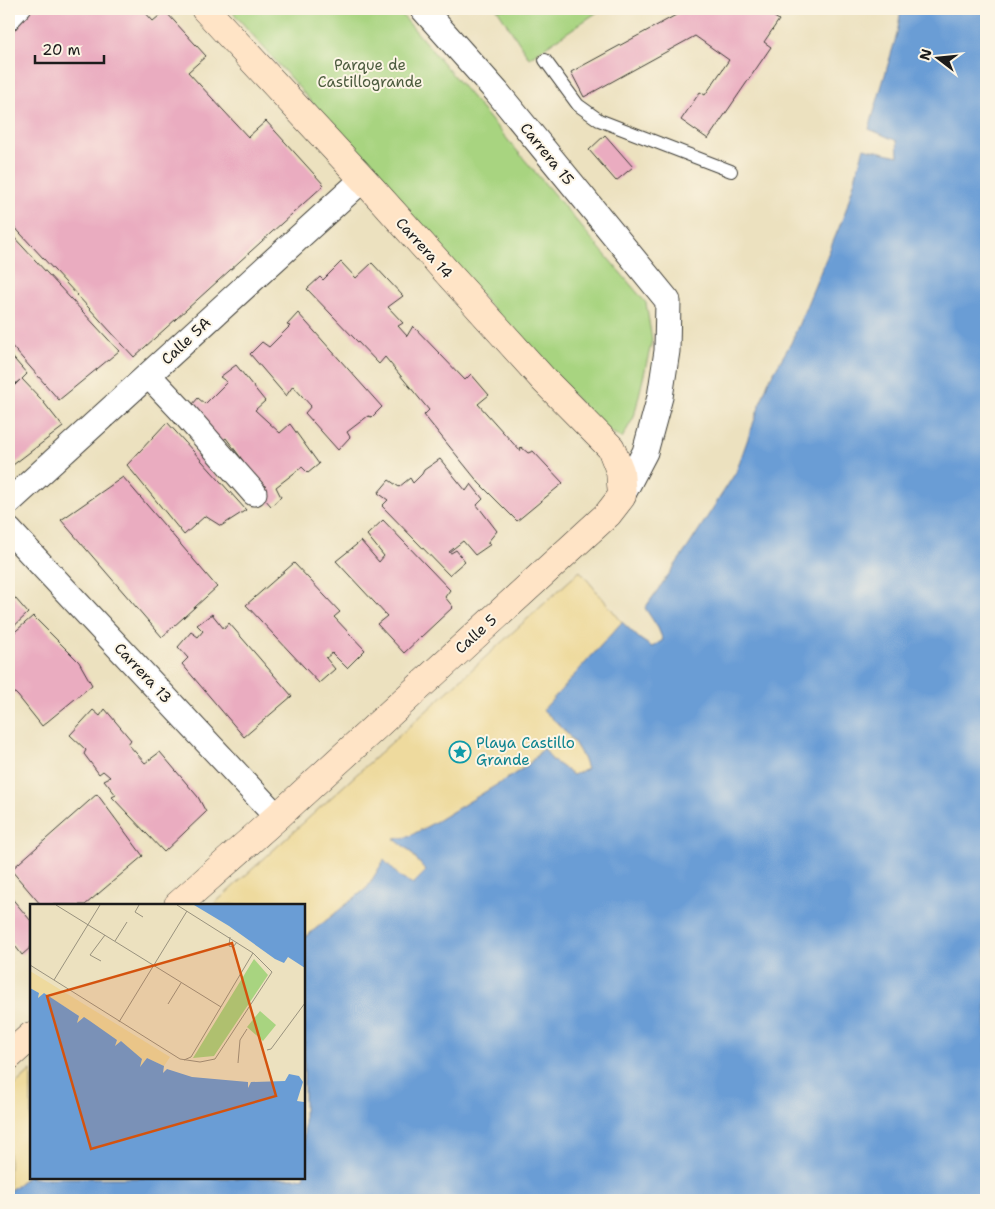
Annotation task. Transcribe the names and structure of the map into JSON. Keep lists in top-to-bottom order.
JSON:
{
  "streets": {
    "street": [
      "Carrera 15",
      "Carrera 14",
      "Calle 5A",
      "Calle 5",
      "Carrera 13"
    ]
  },
  "crossings": [
    ["Carrera 15", "Calle 5"],
    ["Carrera 14", "Calle 5A"],
    ["Carrera 14", "Calle 5"],
    ["Calle 5", "Carrera 13"]
  ],
  "parks": ["Parque de Castillogrande"],
  "places": {
    "place": ["Playa Castillo Grande"]
  },
  "scale_bar": "20 m",
  "north": "left"
}
